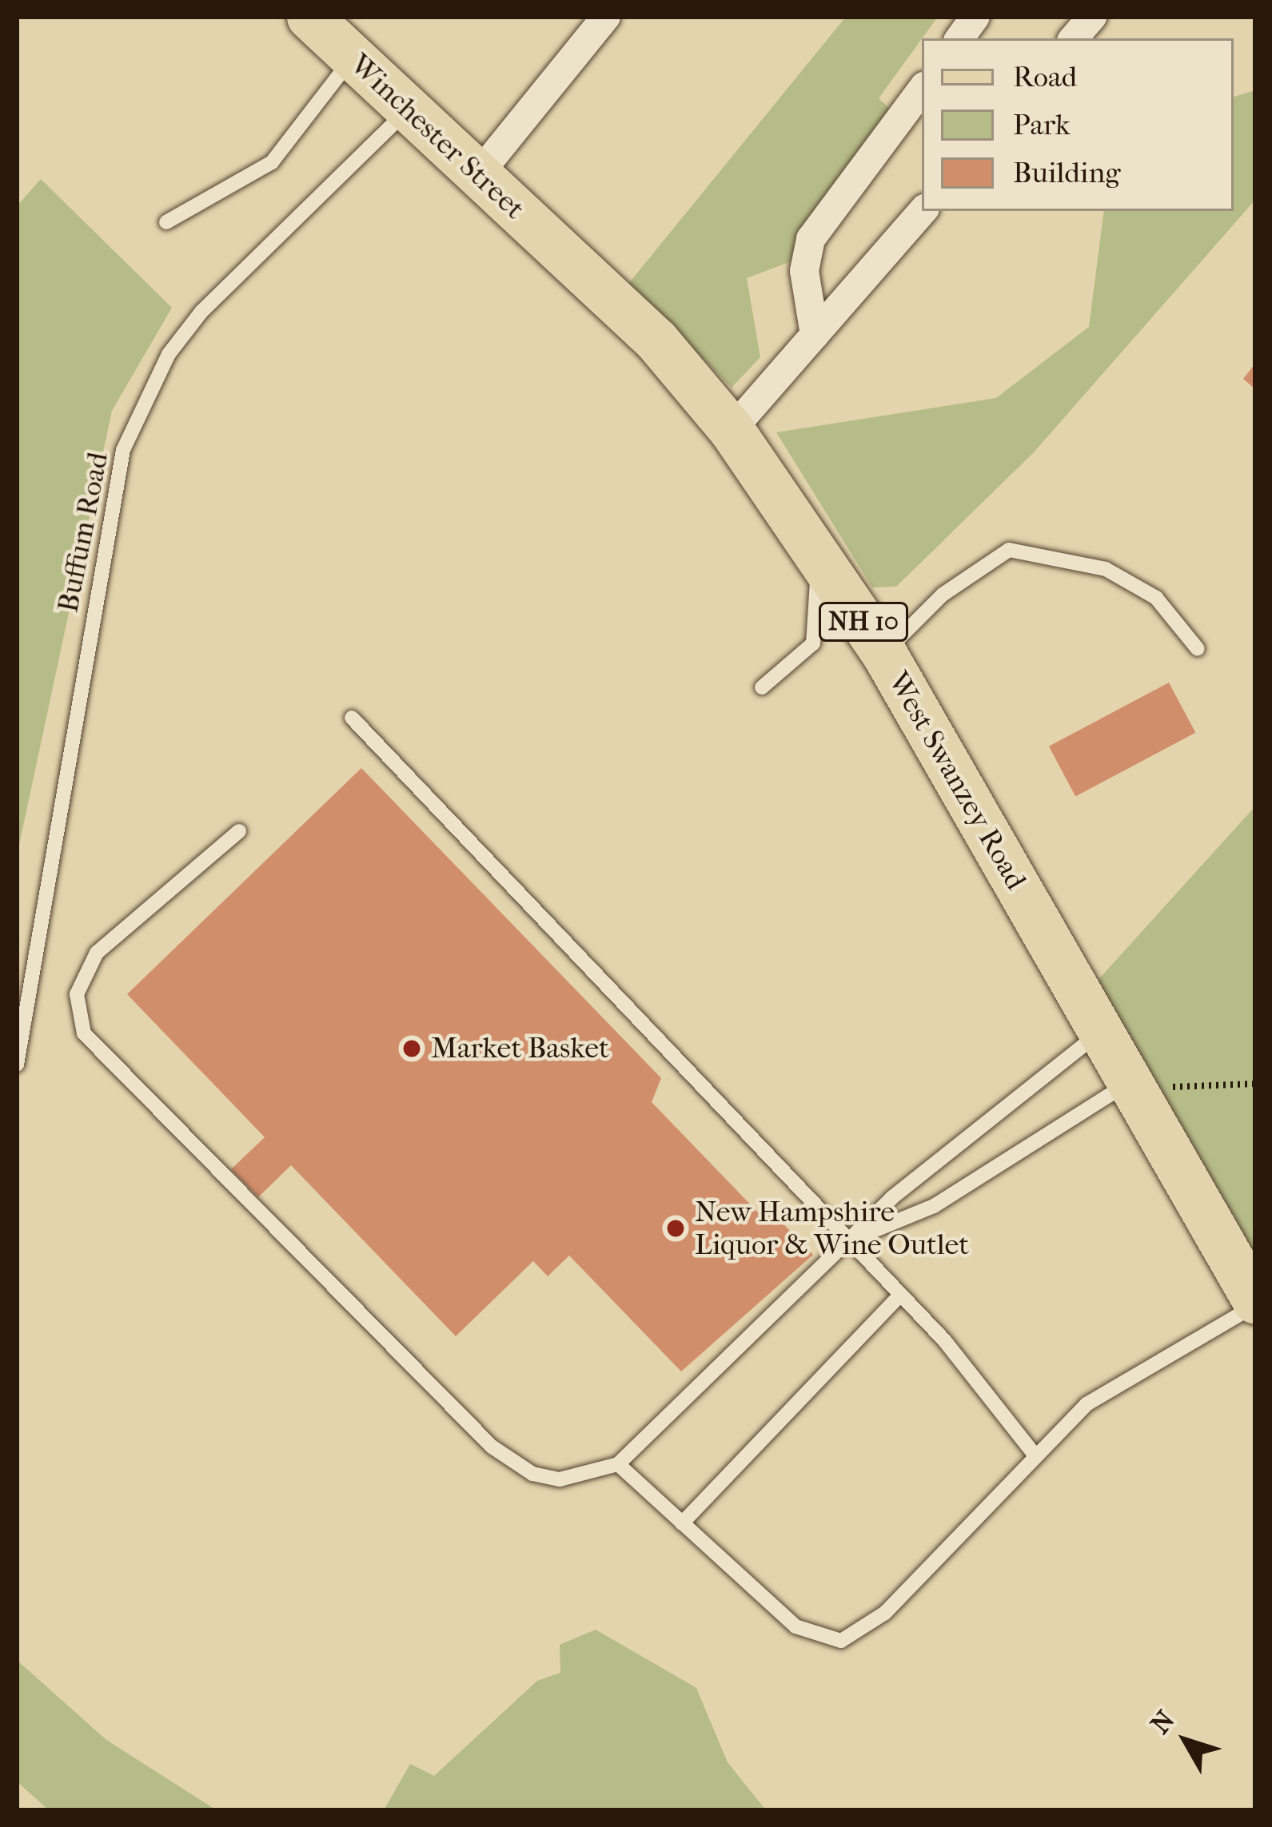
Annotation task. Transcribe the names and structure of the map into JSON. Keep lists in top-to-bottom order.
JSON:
{
  "streets": {
    "main road": ["Winchester Street", "NH 10", "West Swanzey Road"],
    "lane": ["Buffum Road"]
  },
  "crossings": [
    ["Winchester Street", "Buffum Road"],
    ["Winchester Street", "West Swanzey Road"]
  ],
  "places": ["Market Basket", "New Hampshire Liquor & Wine Outlet"],
  "legend": ["Road", "Park", "Building"],
  "north": "top left"
}
